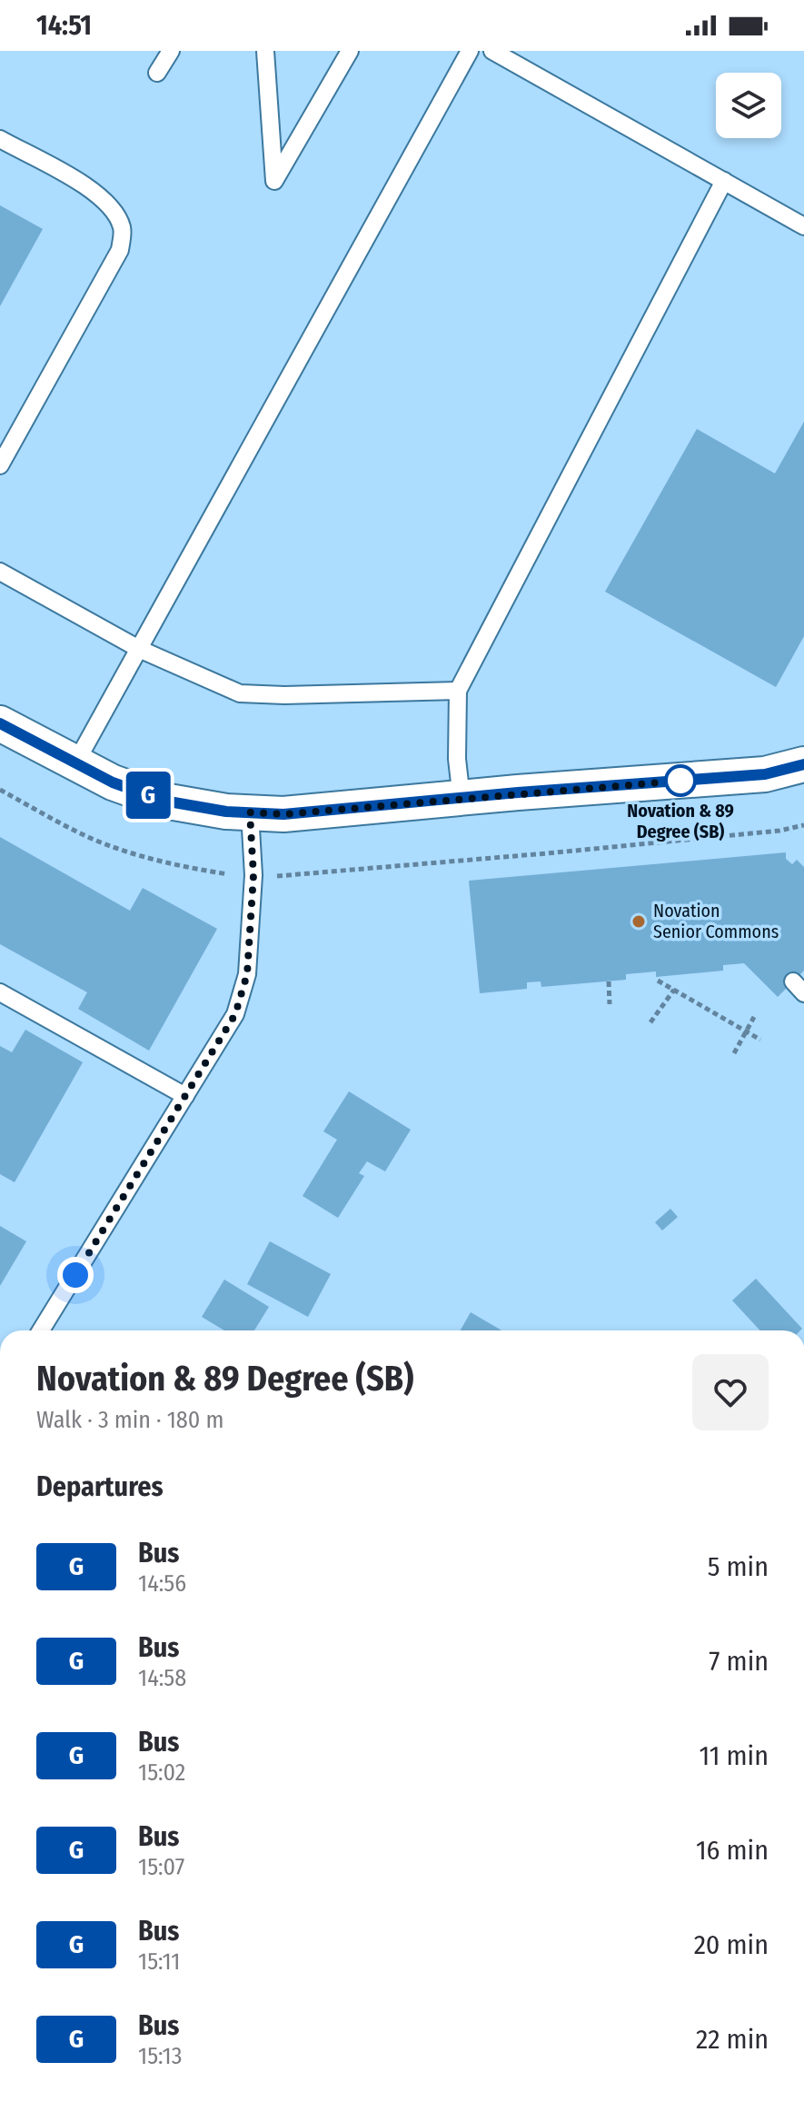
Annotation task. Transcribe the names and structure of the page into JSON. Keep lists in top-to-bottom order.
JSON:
{
  "places": ["Novation & 89 Degree (SB)", "Novation Senior Commons"],
  "lines": ["bus line G"],
  "page": {
    "status": "14:51",
    "on_map": "G",
    "heading": [
      ["Novation & 89 Degree (SB)", "Walk · 3 min · 180 m"],
      "Departures"
    ],
    "list": [
      {
        "mark": "G",
        "name": "Bus",
        "note": "14:56",
        "value": "5 min"
      },
      {
        "mark": "G",
        "name": "Bus",
        "note": "14:58",
        "value": "7 min"
      },
      {
        "mark": "G",
        "name": "Bus",
        "note": "15:02",
        "value": "11 min"
      },
      {
        "mark": "G",
        "name": "Bus",
        "note": "15:07",
        "value": "16 min"
      },
      {
        "mark": "G",
        "name": "Bus",
        "note": "15:11",
        "value": "20 min"
      },
      {
        "mark": "G",
        "name": "Bus",
        "note": "15:13",
        "value": "22 min"
      }
    ]
  }
}
